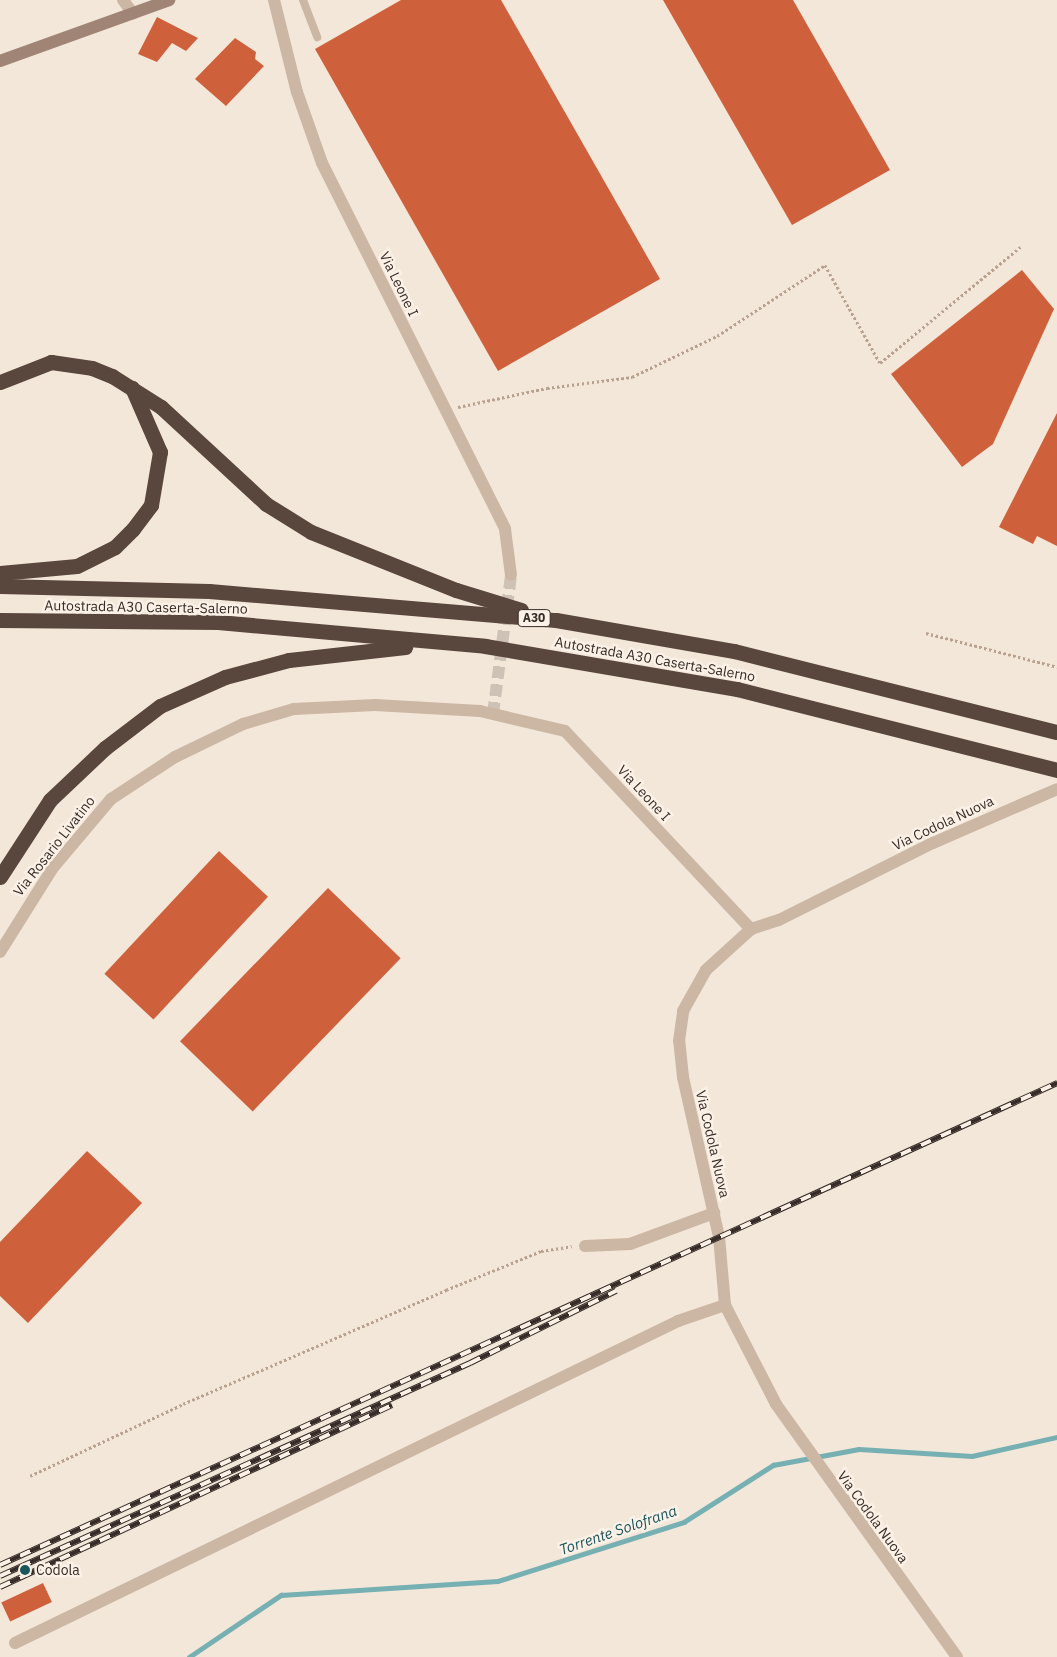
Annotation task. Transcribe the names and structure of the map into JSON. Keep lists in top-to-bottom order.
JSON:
{
  "streets": {
    "highway": ["Autostrada A30 Caserta-Salerno", "A30"],
    "street": ["Via Leone I", "Via Codola Nuova", "Via Rosario Livatino"]
  },
  "crossings": [
    ["Via Leone I", "Via Codola Nuova"],
    ["Via Leone I", "Via Rosario Livatino"]
  ],
  "water": ["Torrente Solofrana"],
  "places": ["Codola"]
}
